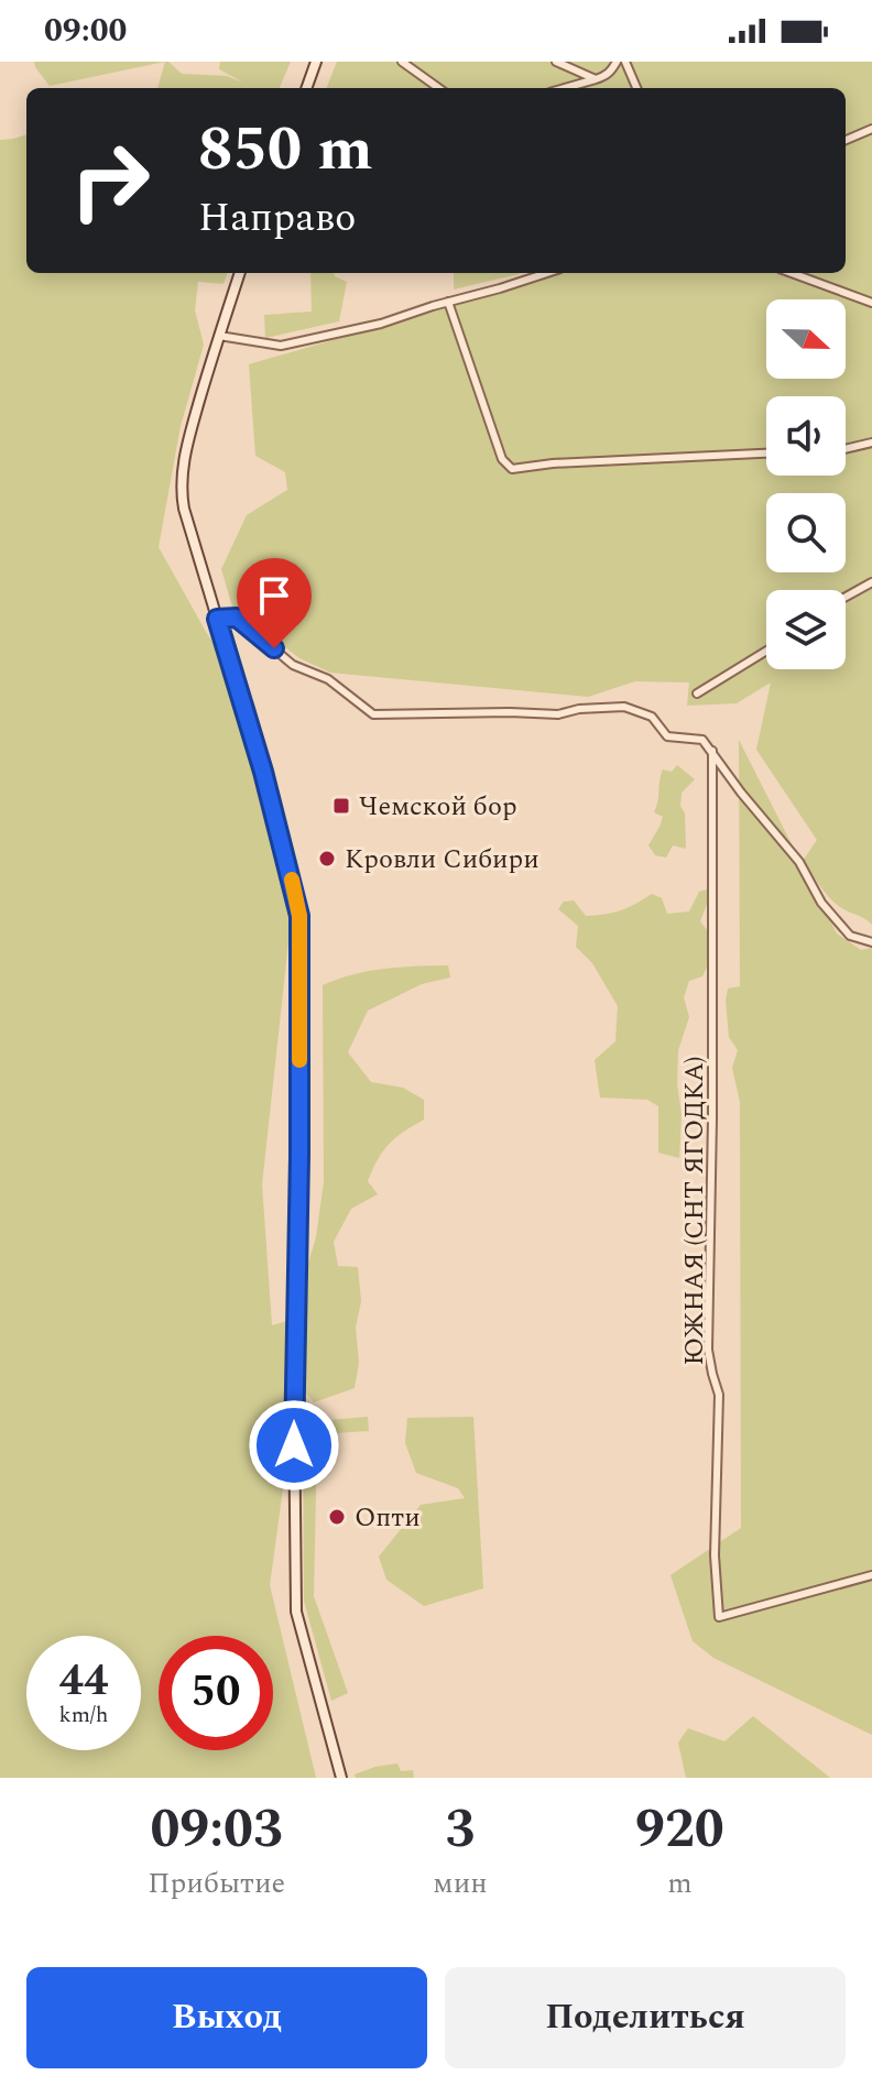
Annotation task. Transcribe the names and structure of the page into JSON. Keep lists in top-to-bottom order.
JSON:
{
  "streets": {
    "street": ["ЮЖНАЯ (СНТ ЯГОДКА)"]
  },
  "places": {
    "transit": ["Чемской бор"],
    "other": ["Кровли Сибири", "Опти"]
  },
  "north": "right",
  "page": {
    "status": "09:00",
    "turn": ["850 m", "Направо"],
    "speed": "44 km/h",
    "limit": "50",
    "eta": [
      "09:03",
      "Прибытие",
      "3",
      "мин",
      "920",
      "m"
    ],
    "buttons": ["Выход", "Поделиться"]
  }
}
